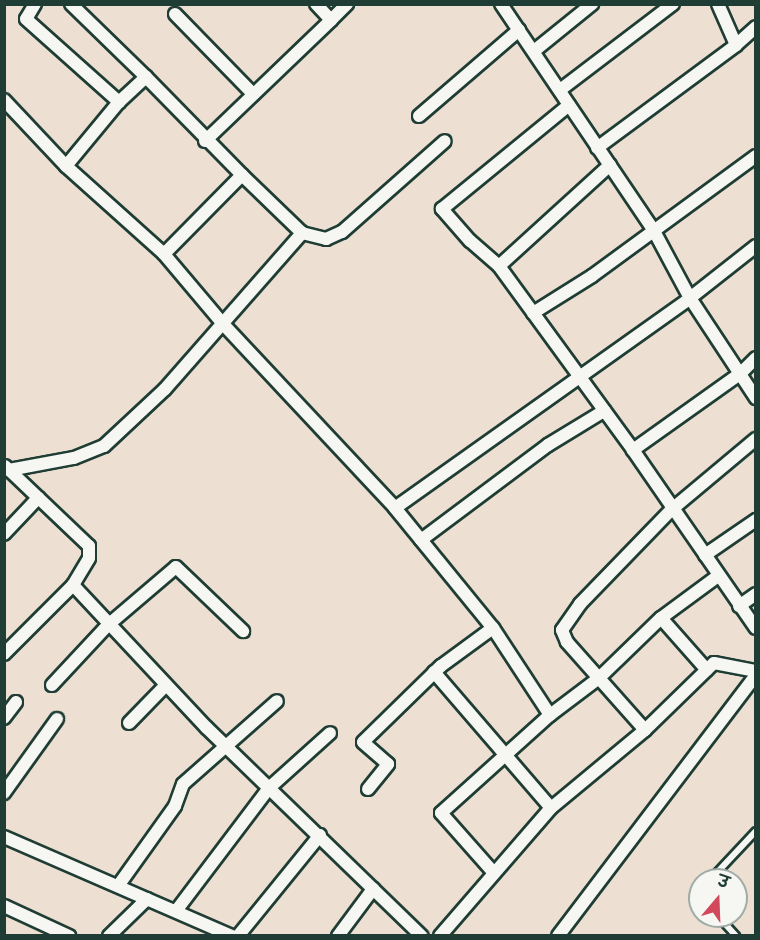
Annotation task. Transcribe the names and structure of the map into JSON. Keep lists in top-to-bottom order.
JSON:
{
  "north": "top"
}
